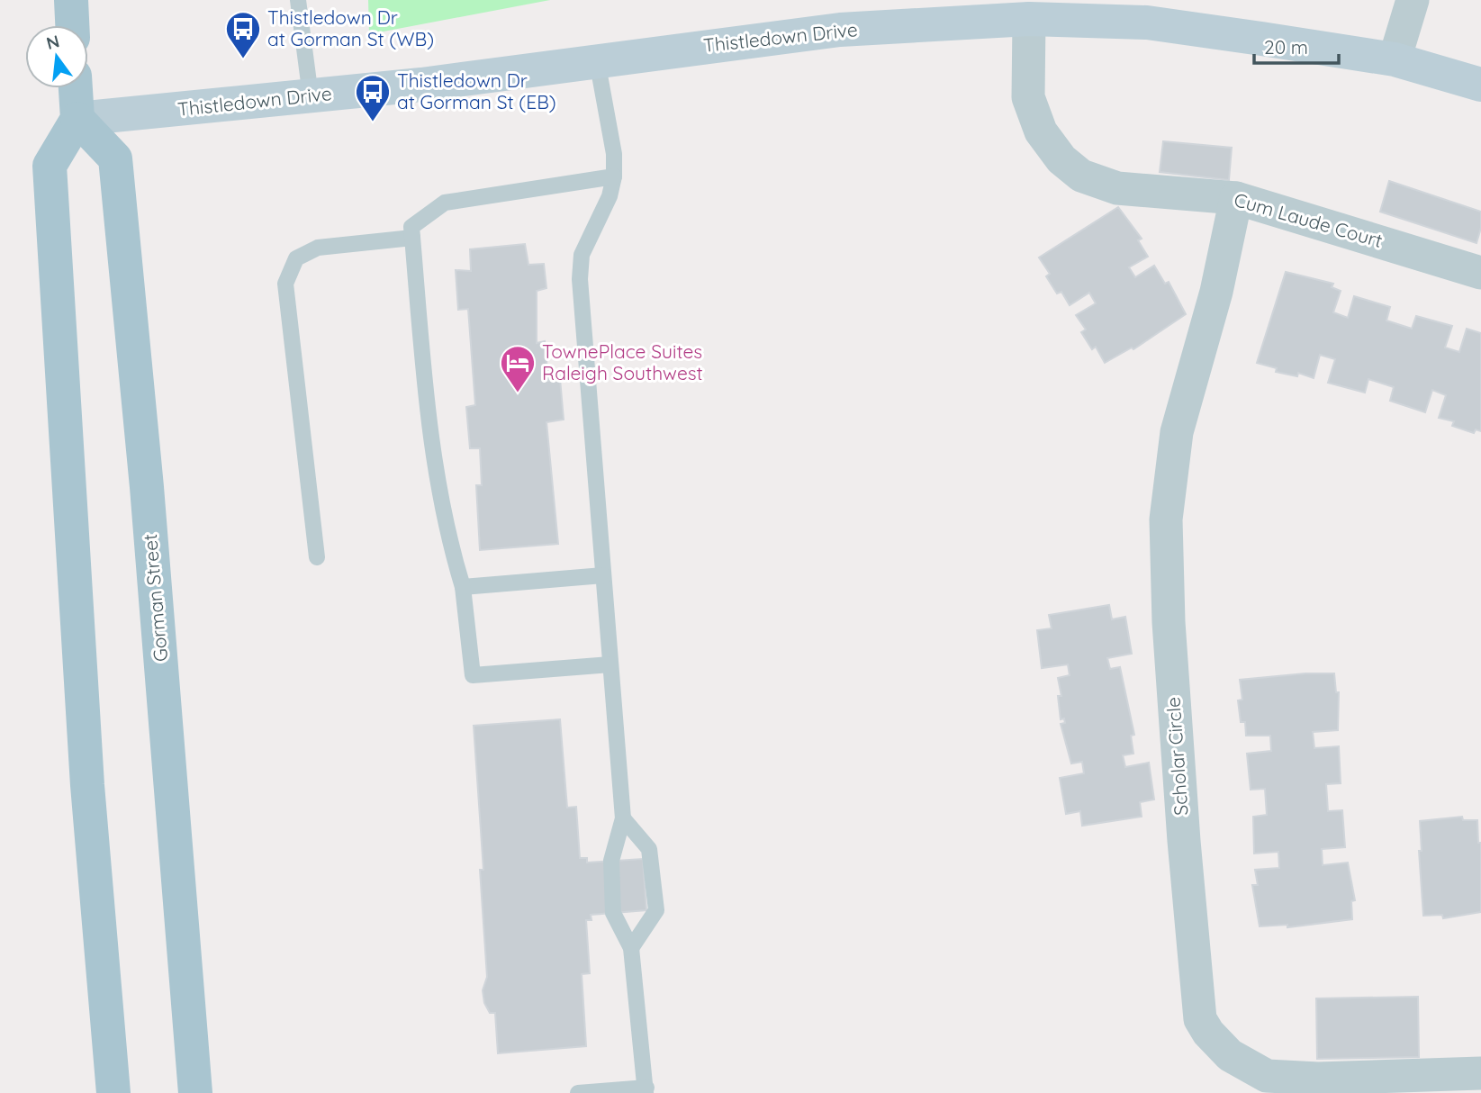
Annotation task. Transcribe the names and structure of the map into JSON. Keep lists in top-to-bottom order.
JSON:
{
  "streets": {
    "main road": ["Thistledown Drive", "Gorman Street"],
    "street": ["Cum Laude Court", "Scholar Circle"]
  },
  "crossings": [
    ["Thistledown Drive", "Cum Laude Court"],
    ["Thistledown Drive", "Gorman Street"],
    ["Cum Laude Court", "Scholar Circle"]
  ],
  "places": {
    "bus stop": ["Thistledown Dr at Gorman St (WB)", "Thistledown Dr at Gorman St (EB)"],
    "hotel": ["TownePlace Suites Raleigh Southwest"]
  },
  "scale_bar": "20 m",
  "north": "top"
}
